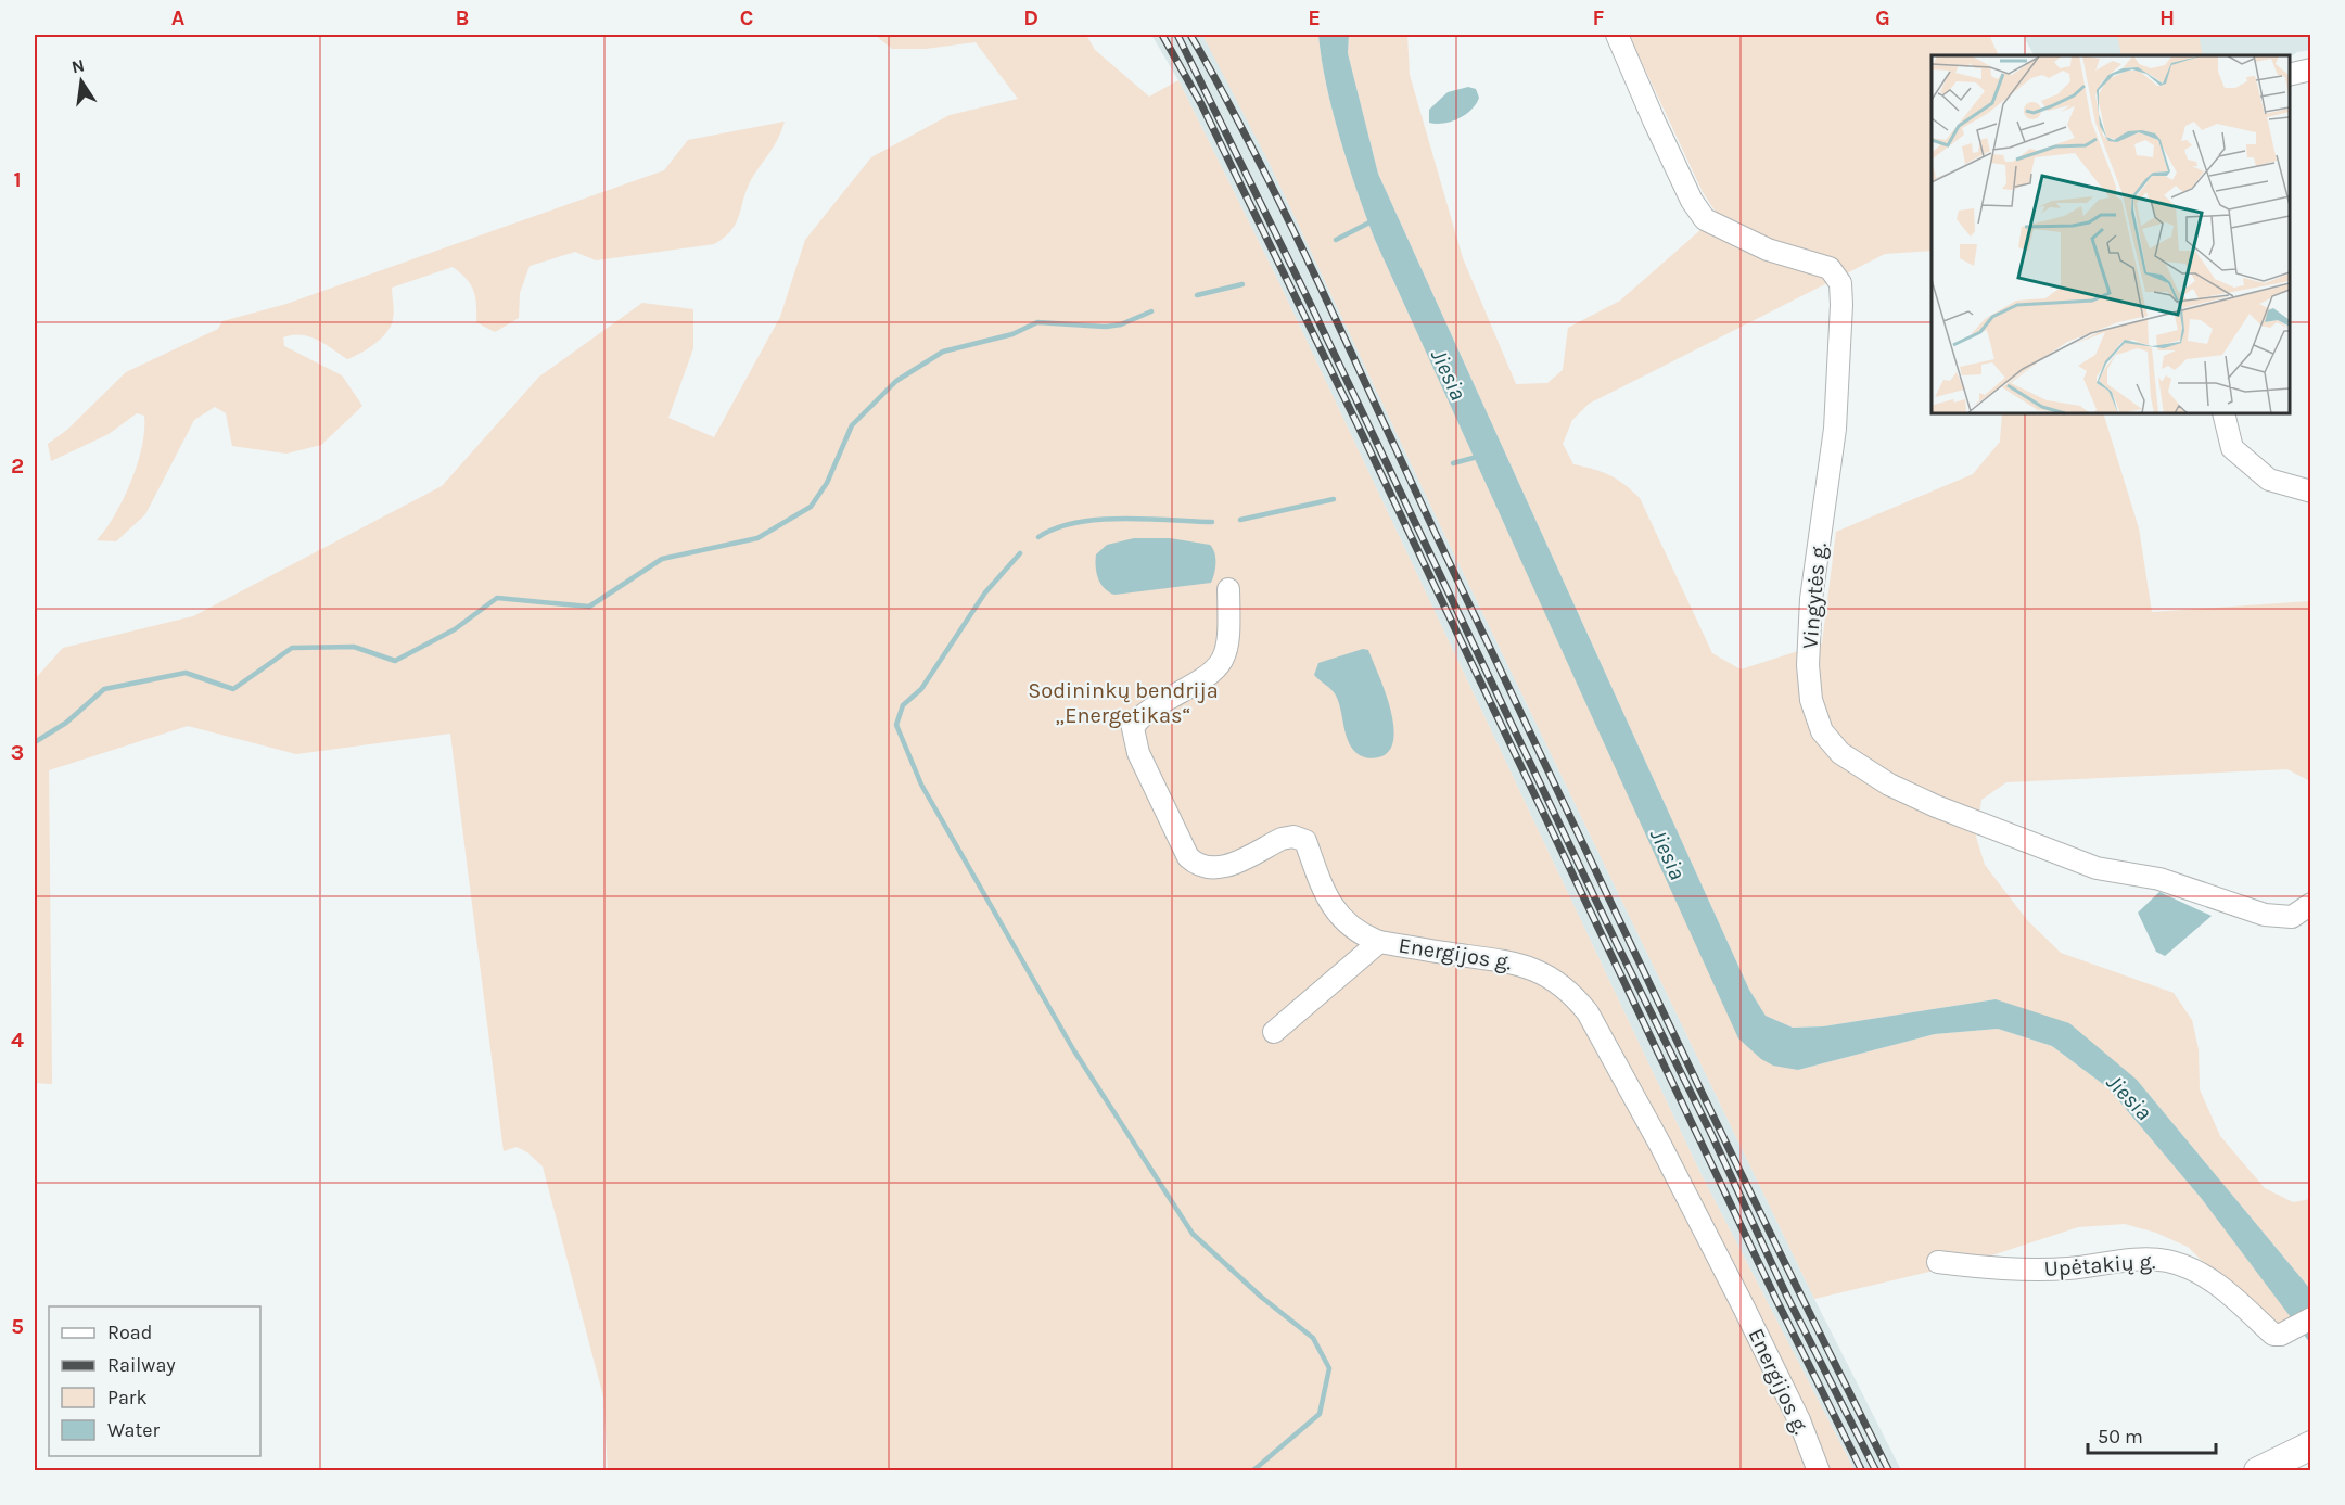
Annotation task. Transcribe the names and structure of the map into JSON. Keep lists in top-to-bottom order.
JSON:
{
  "streets": {
    "street": ["Vingytės g.", "Energijos g.", "Upėtakių g."]
  },
  "water": ["Jiesia"],
  "parks": ["Sodininkų bendrija „Energetikas“"],
  "legend": [
    "Road",
    "Railway",
    "Park",
    "Water"
  ],
  "scale_bar": "50 m",
  "north": "top",
  "grid": {
    "columns": [
      "A",
      "B",
      "C",
      "D",
      "E",
      "F",
      "G",
      "H"
    ],
    "rows": [
      "1",
      "2",
      "3",
      "4",
      "5"
    ]
  }
}
